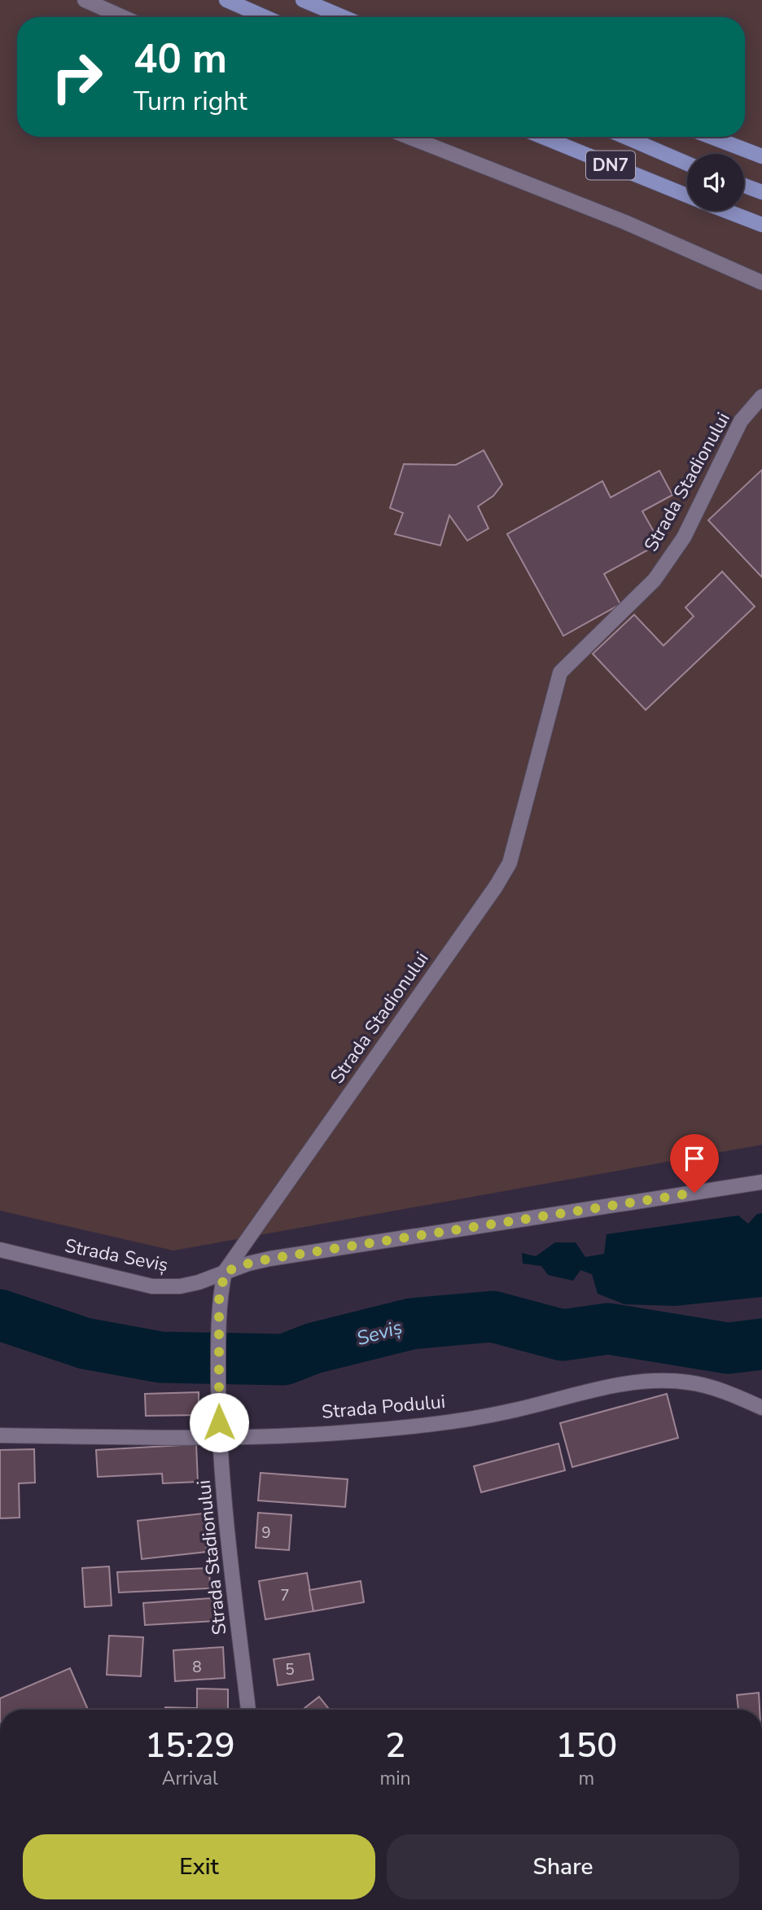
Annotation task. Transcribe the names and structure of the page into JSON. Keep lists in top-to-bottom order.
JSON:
{
  "streets": {
    "main road": ["DN7"],
    "street": ["Strada Stadionului", "Strada Seviș", "Strada Podului"]
  },
  "crossings": [
    ["Strada Stadionului", "Strada Seviș"],
    ["Strada Stadionului", "Strada Podului"]
  ],
  "water": ["Seviș"],
  "house_numbers": [
    "9",
    "7",
    "8",
    "5"
  ],
  "page": {
    "turn": ["40 m", "Turn right"],
    "eta": [
      "15:29",
      "Arrival",
      "2",
      "min",
      "150",
      "m"
    ],
    "buttons": ["Exit", "Share"]
  }
}
